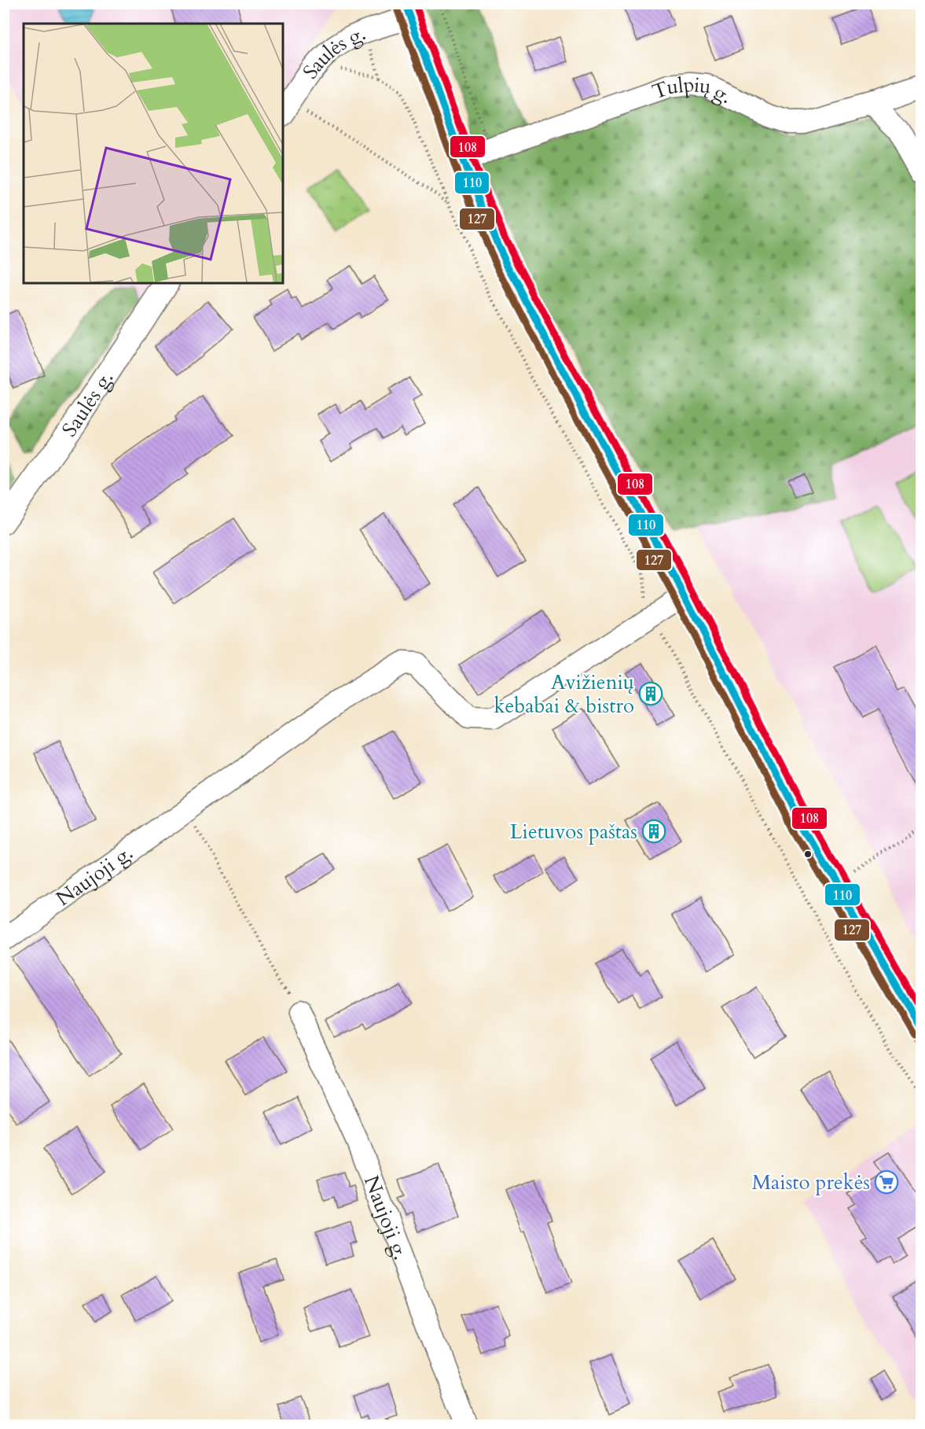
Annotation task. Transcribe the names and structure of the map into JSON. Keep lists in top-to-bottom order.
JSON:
{
  "streets": {
    "street": ["Saulės g.", "Tulpių g.", "Naujoji g."]
  },
  "places": {
    "building": ["Avižienių kebabai & bistro", "Lietuvos paštas"],
    "supermarket": ["Maisto prekės"]
  },
  "lines": ["transit line 110", "transit line 108", "transit line 127"]
}
